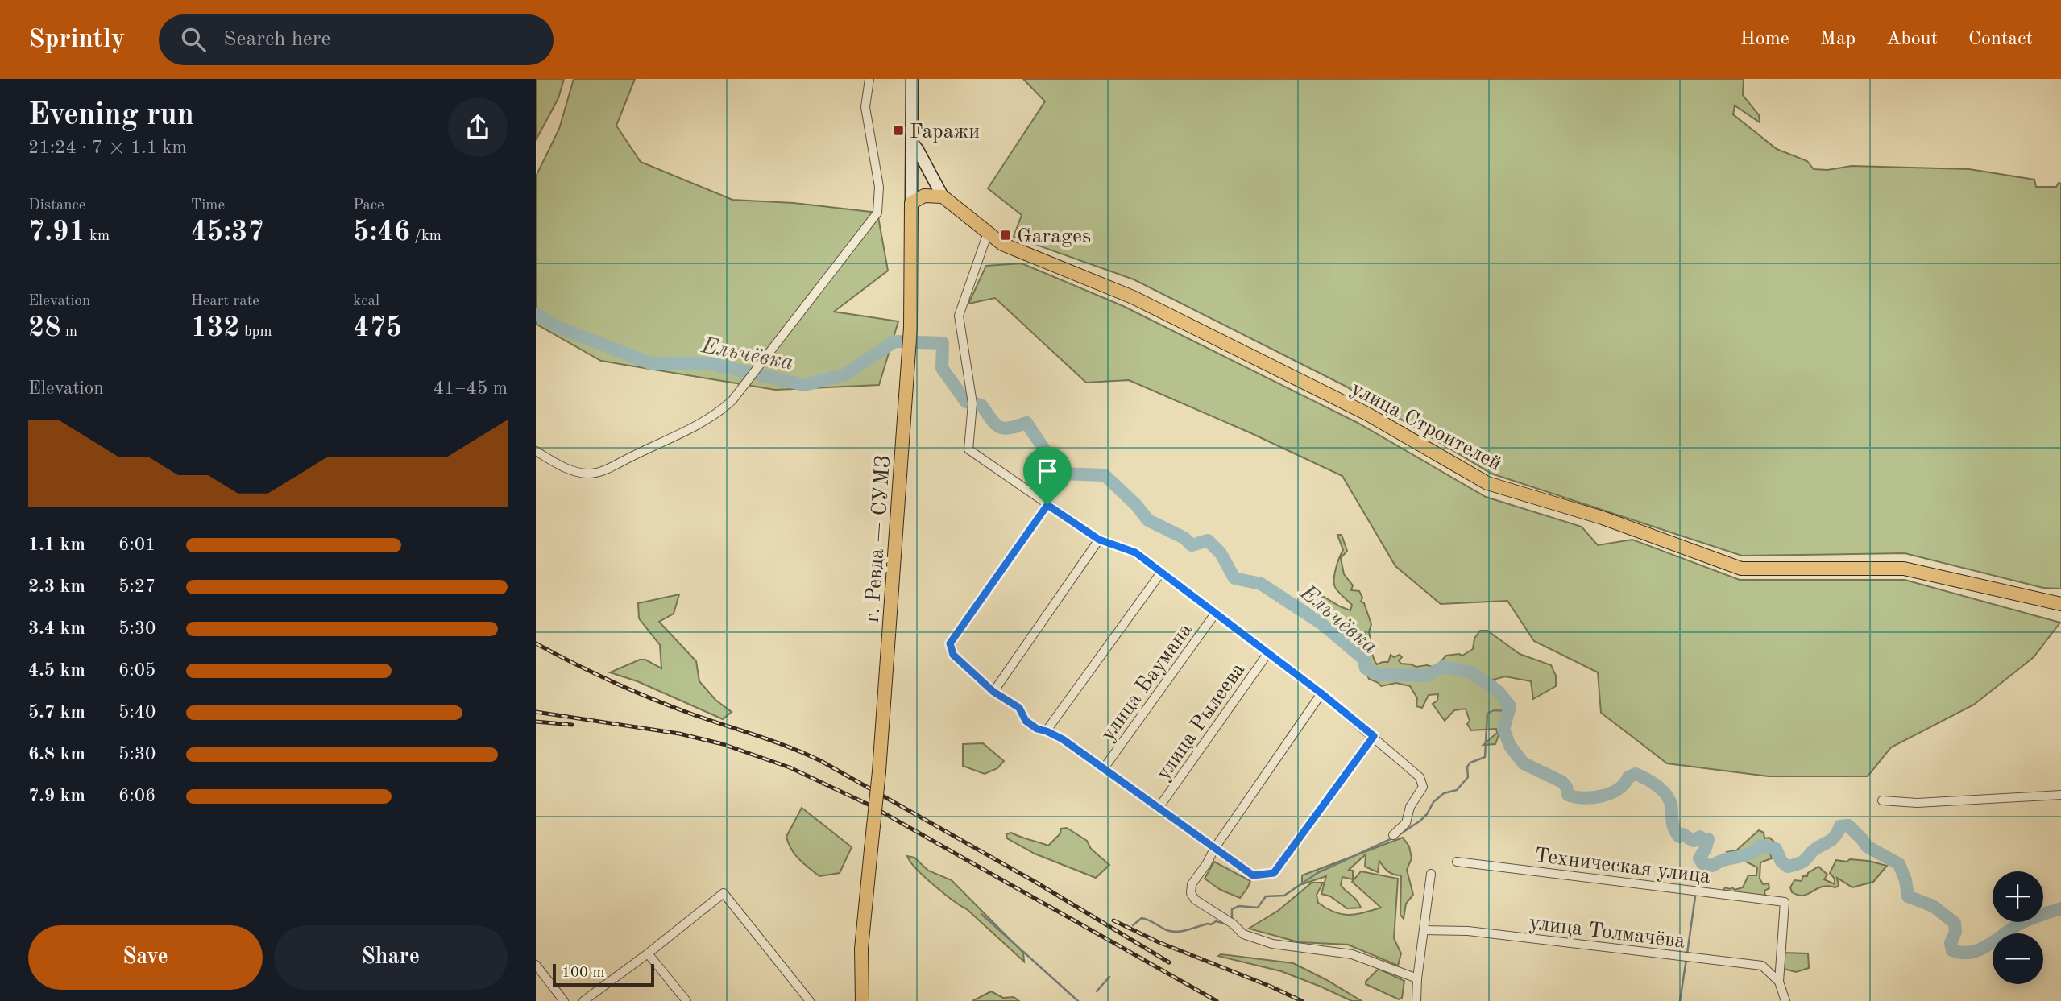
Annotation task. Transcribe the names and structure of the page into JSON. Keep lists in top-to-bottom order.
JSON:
{
  "streets": {
    "main road": ["улица Строителей", "г. Ревда — СУМЗ"],
    "street": [
      "улица Баумана",
      "улица Рылеева",
      "Техническая улица",
      "улица Толмачёва"
    ]
  },
  "crossings": [
    ["улица Строителей", "г. Ревда — СУМЗ"],
    ["Техническая улица", "улица Толмачёва"]
  ],
  "water": ["Ельчёвка"],
  "places": {
    "transit": ["Гаражи", "Garages"]
  },
  "scale_bar": "100 m",
  "page": {
    "header": "Sprintly",
    "search": "Search here",
    "nav": [
      "Home",
      "Map",
      "About",
      "Contact"
    ],
    "heading": ["Evening run", "21:24 · 7 × 1.1 km"],
    "stats": [
      ["Distance", "7.91 km"],
      ["Time", "45:37"],
      ["Pace", "5:46 /km"],
      ["Elevation", "28 m"],
      ["Heart rate", "132 bpm"],
      ["kcal", "475"]
    ],
    "chart": ["Elevation", "41–45 m"],
    "list": [
      {
        "name": "1.1 km",
        "note": "6:01"
      },
      {
        "name": "2.3 km",
        "note": "5:27"
      },
      {
        "name": "3.4 km",
        "note": "5:30"
      },
      {
        "name": "4.5 km",
        "note": "6:05"
      },
      {
        "name": "5.7 km",
        "note": "5:40"
      },
      {
        "name": "6.8 km",
        "note": "5:30"
      },
      {
        "name": "7.9 km",
        "note": "6:06"
      }
    ],
    "map_buttons": ["+", "−"],
    "buttons": ["Save", "Share"],
    "scale": "100 m"
  }
}
